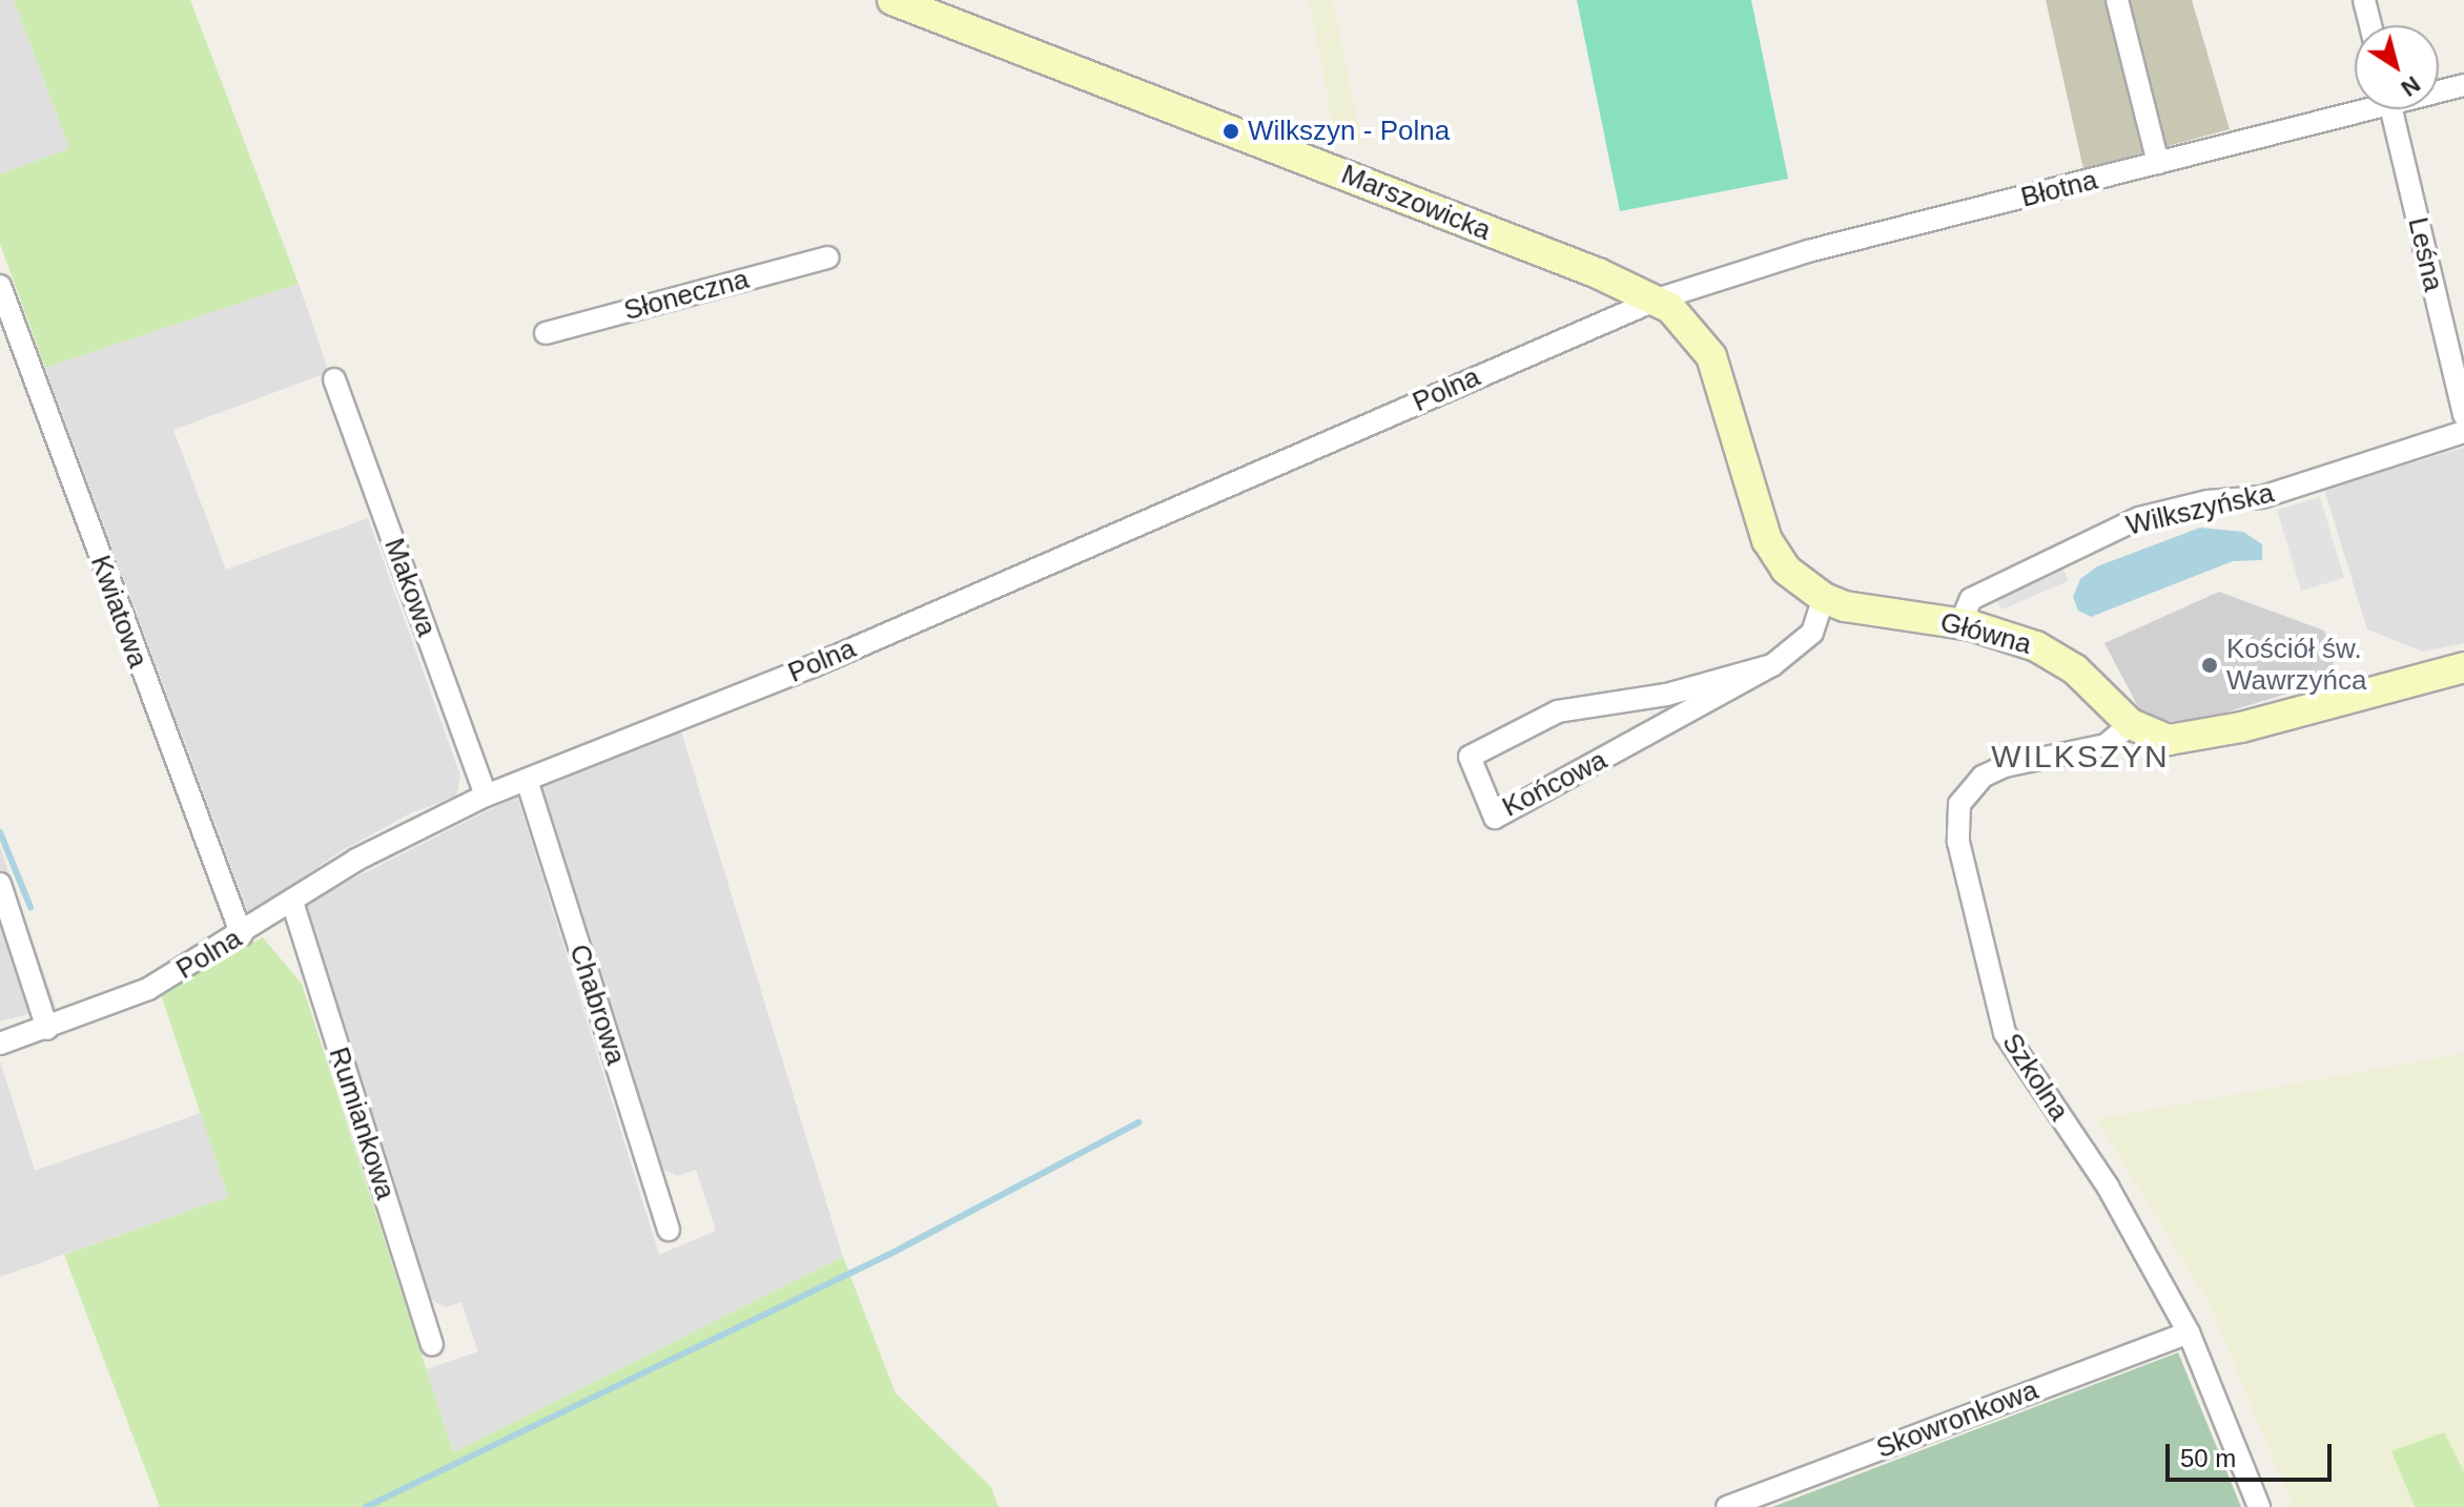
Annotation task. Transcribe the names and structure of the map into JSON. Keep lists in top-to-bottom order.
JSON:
{
  "streets": {
    "street": [
      "Błotna",
      "Marszowicka",
      "Leśna",
      "Słoneczna",
      "Polna",
      "Wilkszyńska",
      "Makowa",
      "Kwiatowa",
      "Główna",
      "Końcowa",
      "Chabrowa",
      "Szkolna",
      "Rumiankowa",
      "Skowronkowa"
    ]
  },
  "crossings": [
    ["Błotna", "Marszowicka"],
    ["Błotna", "Polna"],
    ["Błotna", "Główna"],
    ["Marszowicka", "Polna"],
    ["Marszowicka", "Główna"],
    ["Polna", "Makowa"],
    ["Polna", "Kwiatowa"],
    ["Polna", "Główna"],
    ["Polna", "Chabrowa"],
    ["Polna", "Rumiankowa"],
    ["Wilkszyńska", "Główna"],
    ["Główna", "Końcowa"],
    ["Główna", "Szkolna"],
    ["Szkolna", "Skowronkowa"]
  ],
  "districts": ["WILKSZYN"],
  "places": ["Wilkszyn - Polna", "Kościół św. Wawrzyńca"],
  "scale_bar": "50 m",
  "north": "bottom right"
}
